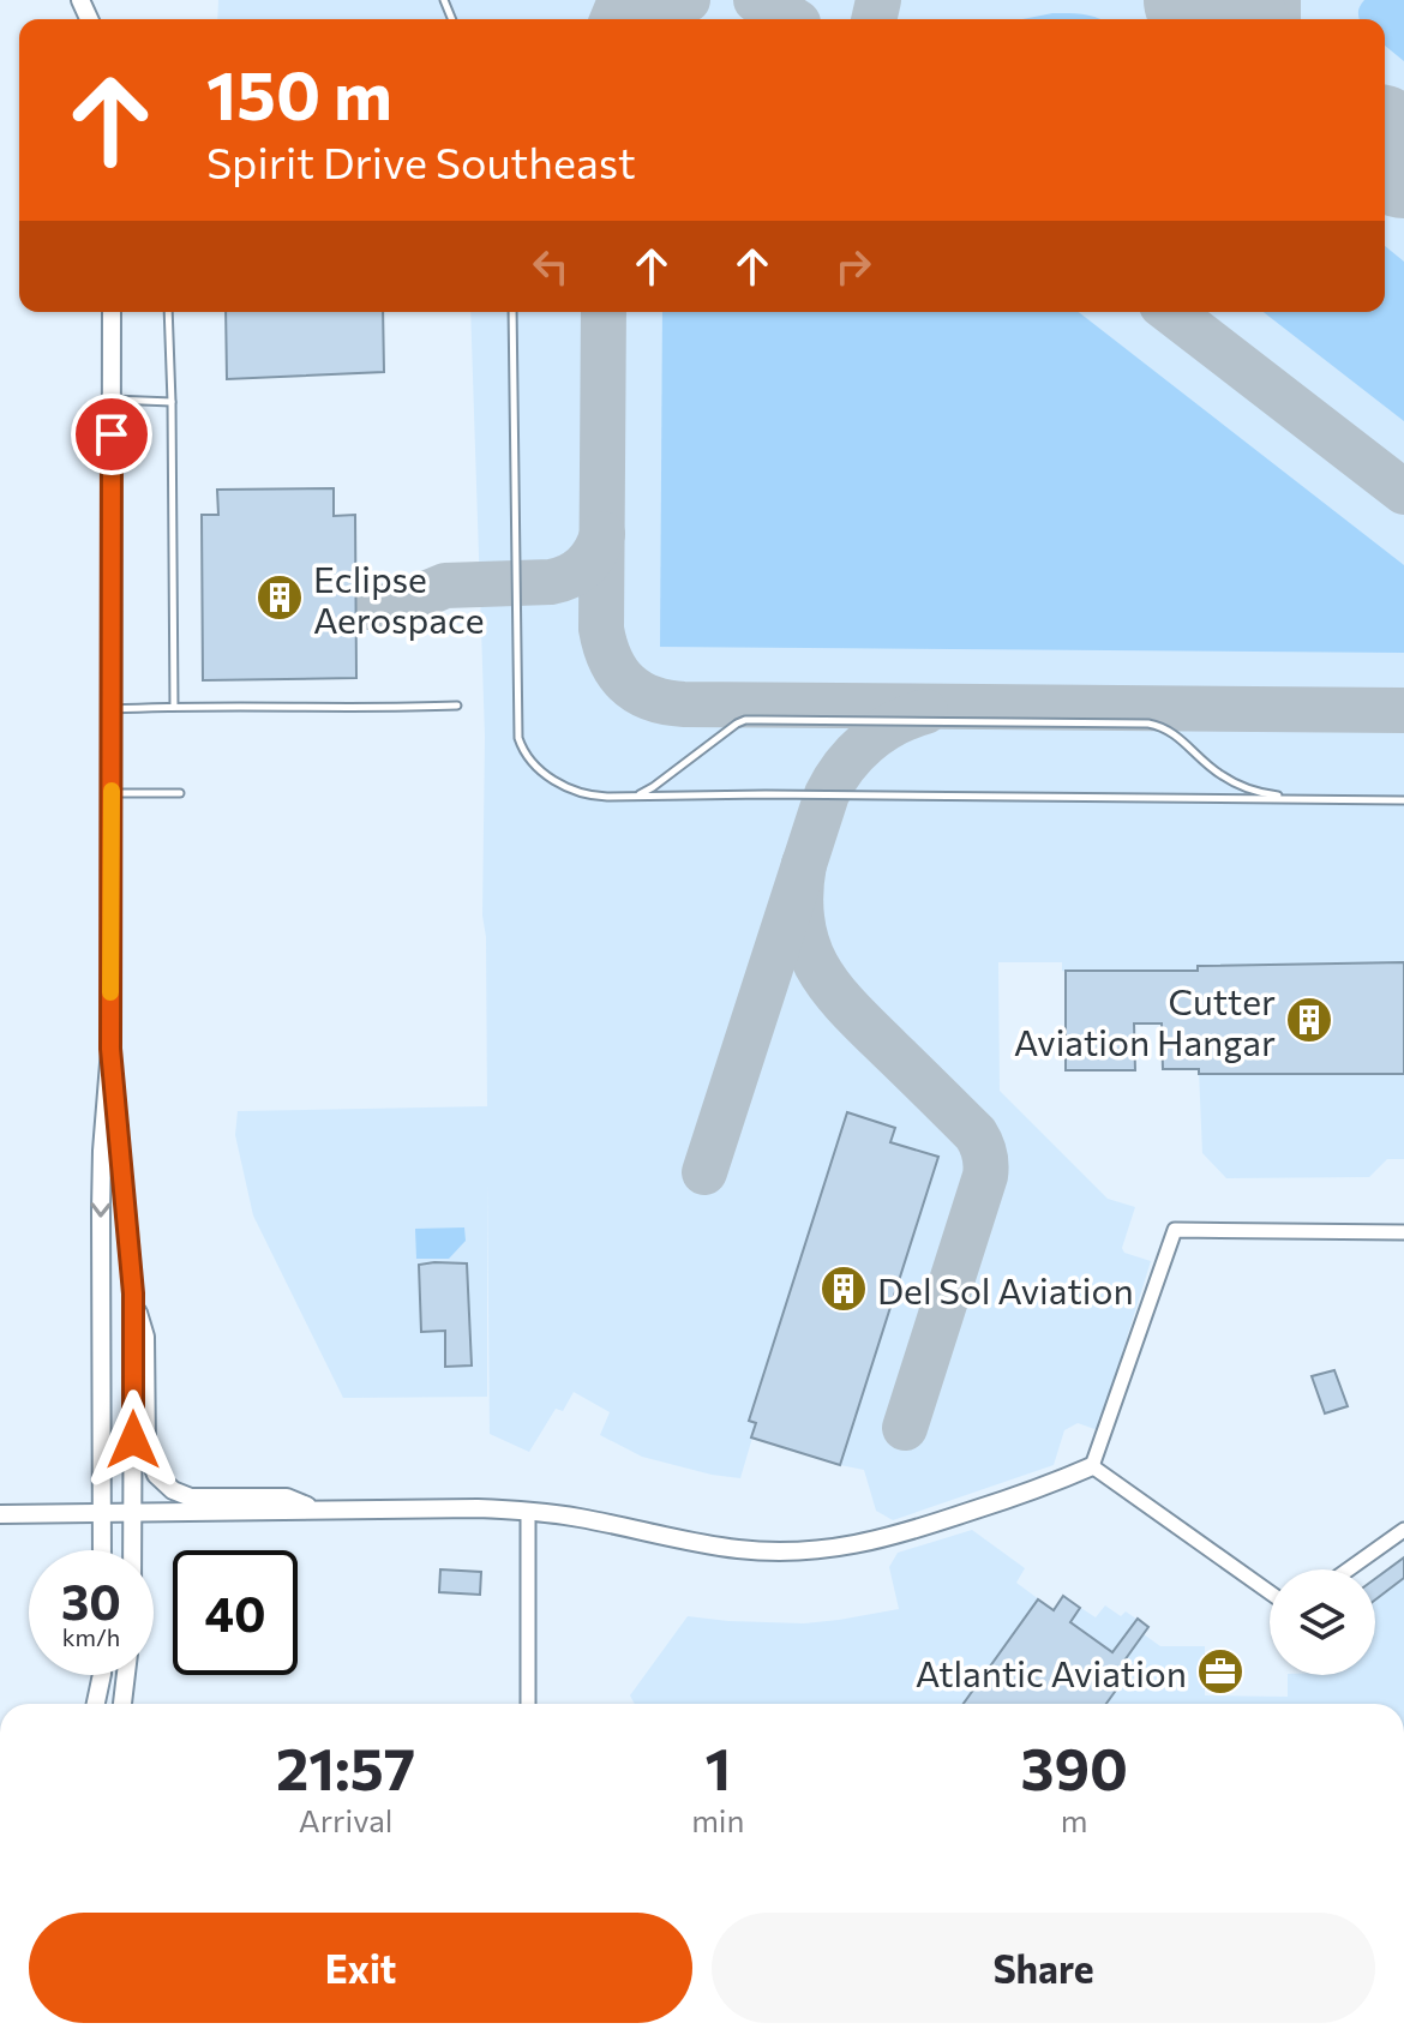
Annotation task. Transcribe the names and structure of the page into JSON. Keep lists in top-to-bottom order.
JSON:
{
  "places": {
    "building": ["Eclipse Aerospace", "Cutter Aviation Hangar", "Del Sol Aviation"],
    "office": ["Atlantic Aviation"]
  },
  "page": {
    "turn": ["150 m", "Spirit Drive Southeast"],
    "speed": "30 km/h",
    "limit": "40",
    "eta": [
      "21:57",
      "Arrival",
      "1",
      "min",
      "390",
      "m"
    ],
    "buttons": ["Exit", "Share"]
  }
}
